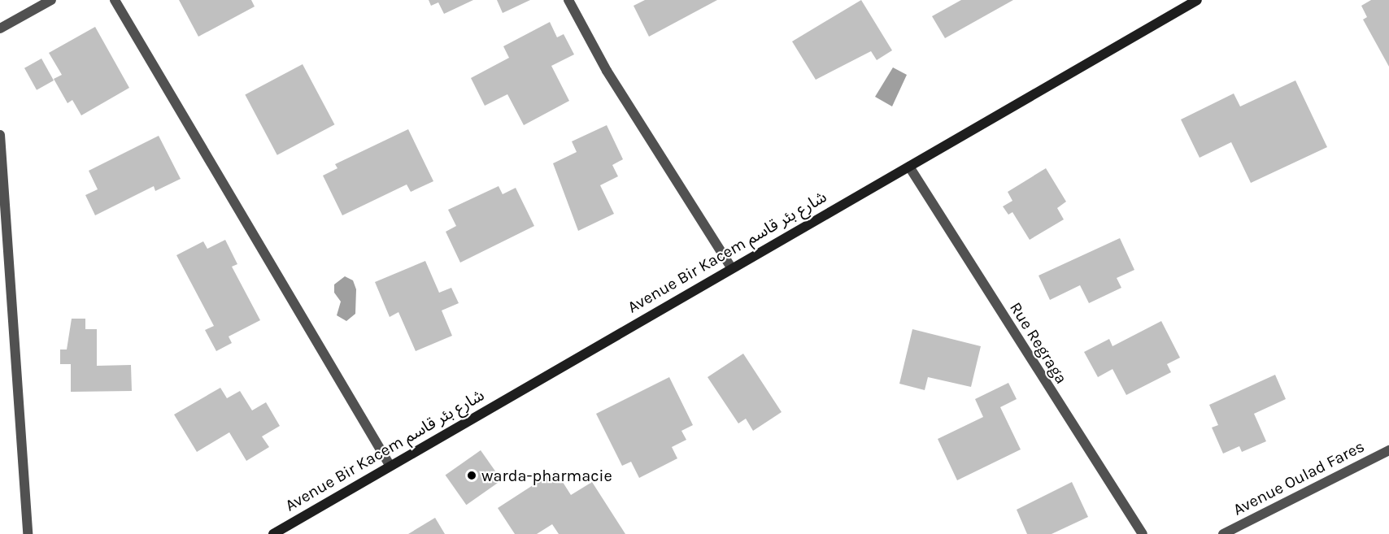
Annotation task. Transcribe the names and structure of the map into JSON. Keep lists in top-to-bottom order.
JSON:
{
  "streets": {
    "street": ["Avenue Bir Kacem شارع بئر قاسم", "Rue Regraga", "Avenue Oulad Fares"]
  },
  "crossings": [
    ["Avenue Bir Kacem شارع بئر قاسم", "Rue Regraga"]
  ],
  "places": ["warda-pharmacie"]
}
